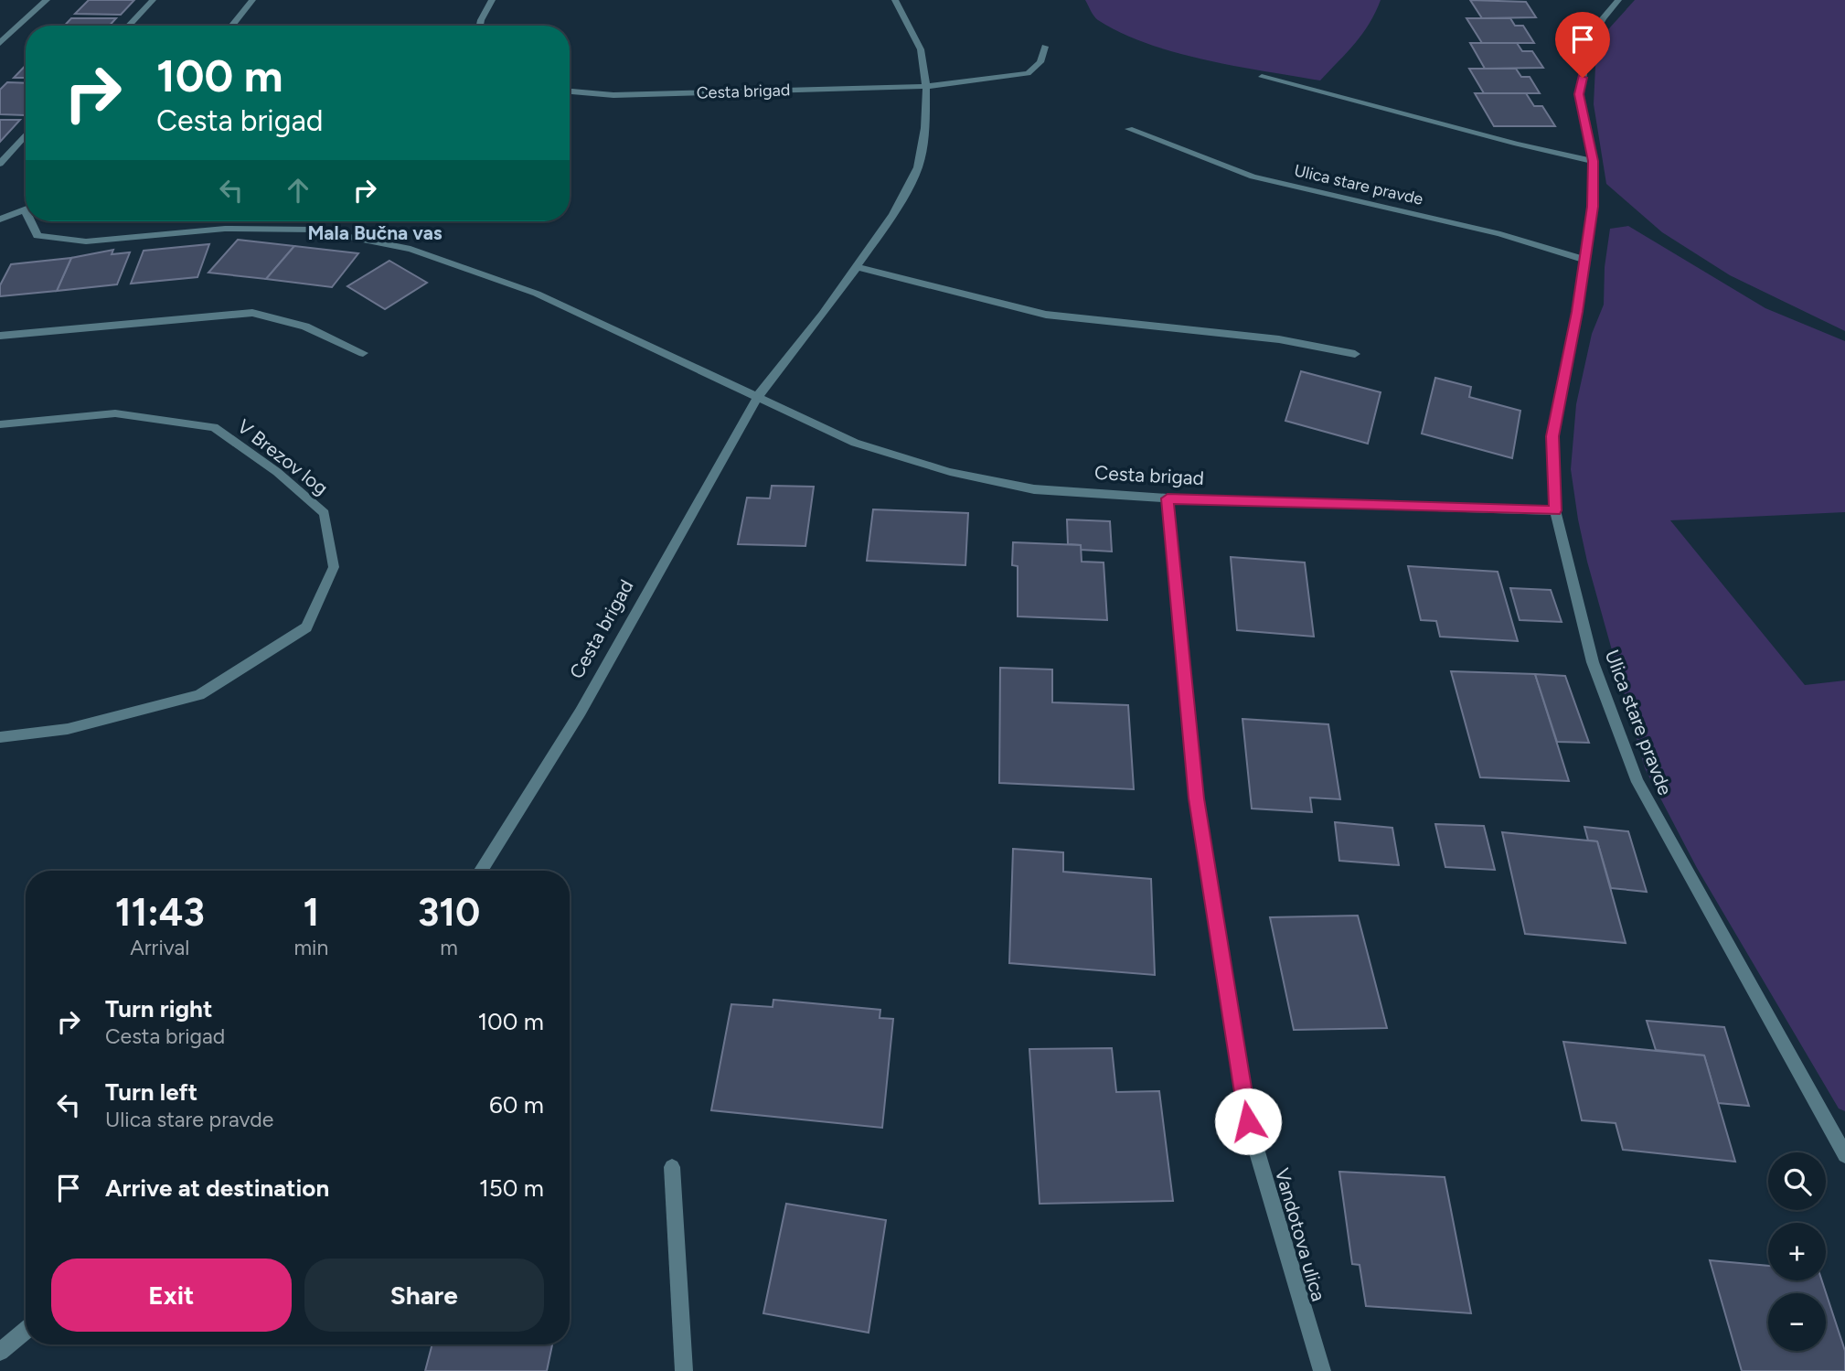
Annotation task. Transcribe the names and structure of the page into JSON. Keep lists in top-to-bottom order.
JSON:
{
  "streets": {
    "street": [
      "Cesta brigad",
      "Ulica stare pravde",
      "V Brezov log",
      "Vandotova ulica"
    ]
  },
  "crossings": [
    ["Cesta brigad", "Ulica stare pravde"],
    ["Cesta brigad", "Vandotova ulica"]
  ],
  "districts": ["Mala Bučna vas"],
  "page": {
    "turn": ["100 m", "Cesta brigad"],
    "eta": [
      "11:43",
      "Arrival",
      "1",
      "min",
      "310",
      "m"
    ],
    "list": [
      {
        "name": "Turn right",
        "note": "Cesta brigad",
        "value": "100 m"
      },
      {
        "name": "Turn left",
        "note": "Ulica stare pravde",
        "value": "60 m"
      },
      {
        "name": "Arrive at destination",
        "value": "150 m"
      }
    ],
    "map_buttons": ["+", "−"],
    "buttons": ["Exit", "Share"]
  }
}
